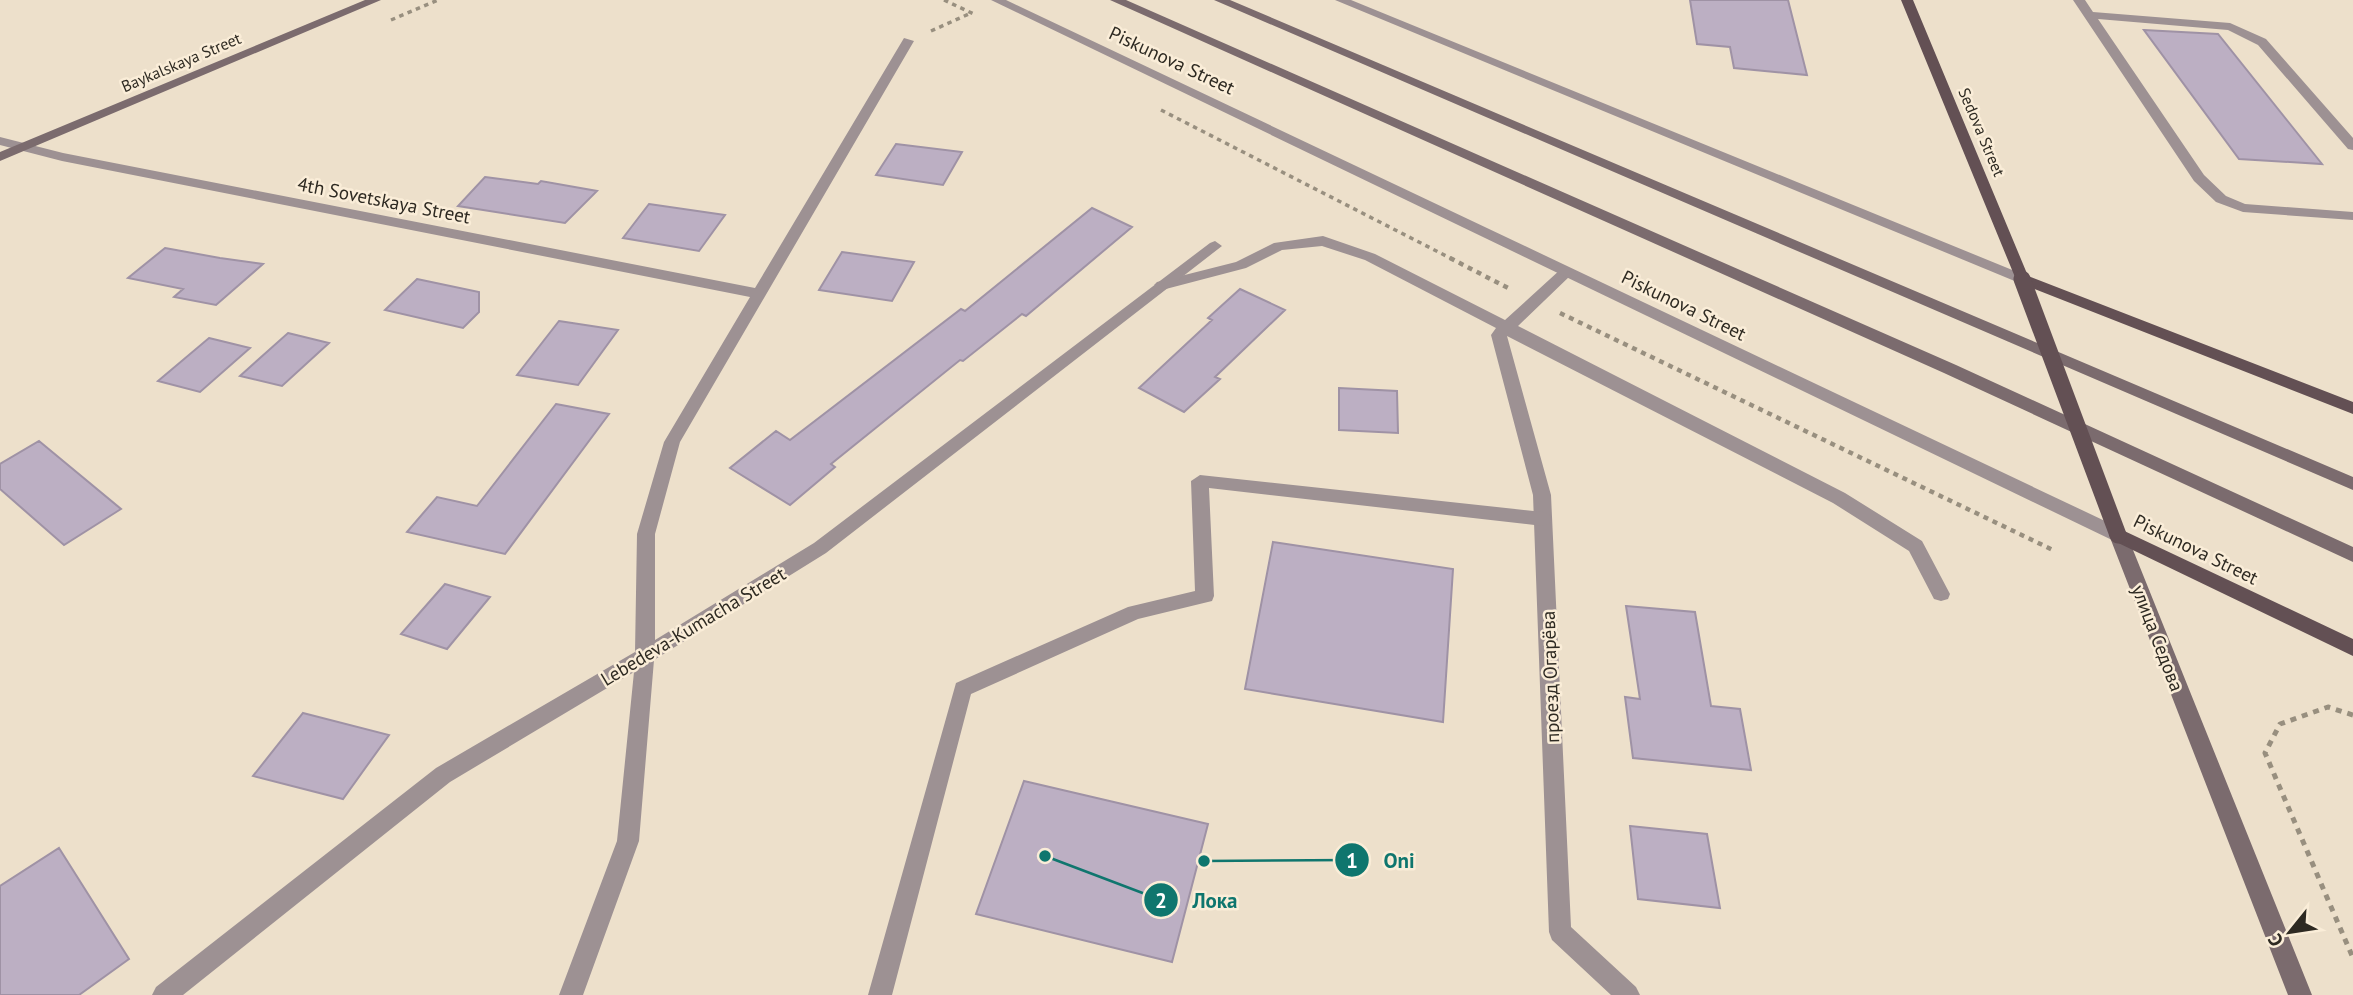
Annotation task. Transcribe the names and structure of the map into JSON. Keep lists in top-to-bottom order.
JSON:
{
  "streets": {
    "main road": [
      "Piskunova Street",
      "Baykalskaya Street",
      "Sedova Street",
      "улица Седова"
    ],
    "street": ["4th Sovetskaya Street", "Lebedeva-Kumacha Street", "проезд Огарёва"]
  },
  "crossings": [
    ["Piskunova Street", "улица Седова"],
    ["Baykalskaya Street", "4th Sovetskaya Street"],
    ["Sedova Street", "улица Седова"]
  ],
  "places": ["Лока", "Oni"],
  "north": "bottom left"
}
